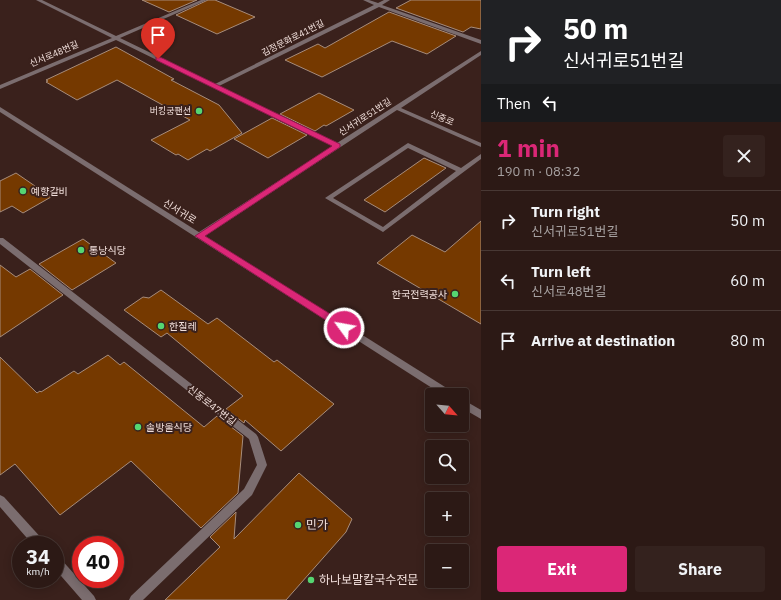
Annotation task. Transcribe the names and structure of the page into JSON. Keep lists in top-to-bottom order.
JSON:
{
  "streets": {
    "street": [
      "김정문화로41번길",
      "신서로48번길",
      "신서귀로51번길",
      "신중로",
      "신서귀로",
      "신동로47번길"
    ]
  },
  "crossings": [
    ["신서귀로51번길", "신중로"],
    ["신서귀로51번길", "신서귀로"]
  ],
  "places": [
    "버킹궁팬션",
    "예향갈비",
    "통낭식당",
    "한국전력공사",
    "한질레",
    "솔방울식당",
    "민가",
    "하나보말칼국수전문"
  ],
  "north": "bottom right",
  "page": {
    "turn": ["50 m", "신서귀로51번길"],
    "then": "Then",
    "heading": ["1 min", "190 m · 08:32"],
    "list": [
      {
        "name": "Turn right",
        "note": "신서귀로51번길",
        "value": "50 m"
      },
      {
        "name": "Turn left",
        "note": "신서로48번길",
        "value": "60 m"
      },
      {
        "name": "Arrive at destination",
        "value": "80 m"
      }
    ],
    "map_buttons": ["+", "−"],
    "speed": "34 km/h",
    "limit": "40",
    "buttons": ["Exit", "Share"]
  }
}
